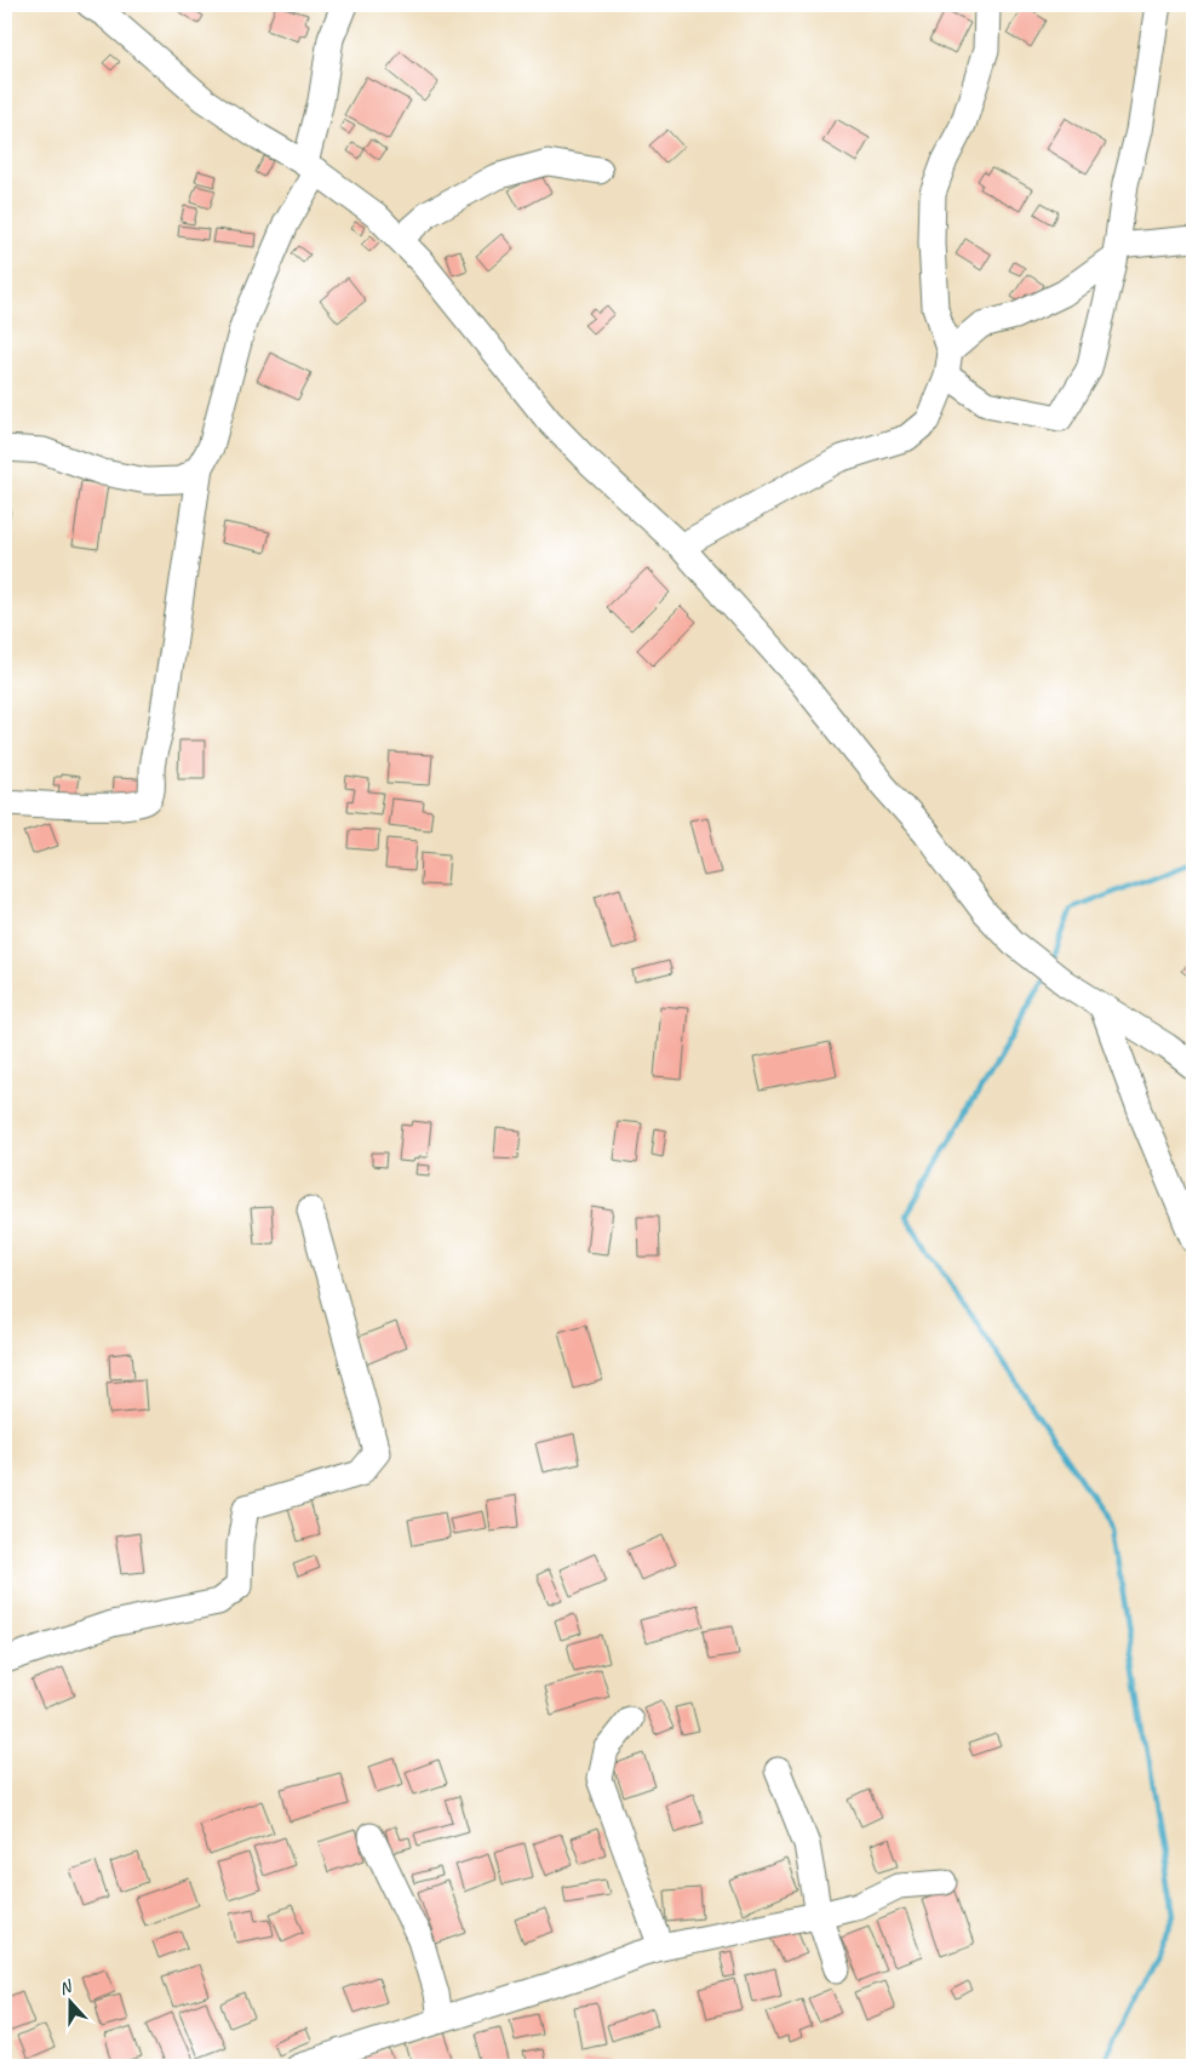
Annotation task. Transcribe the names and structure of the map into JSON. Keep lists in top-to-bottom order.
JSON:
{
  "north": "top"
}
